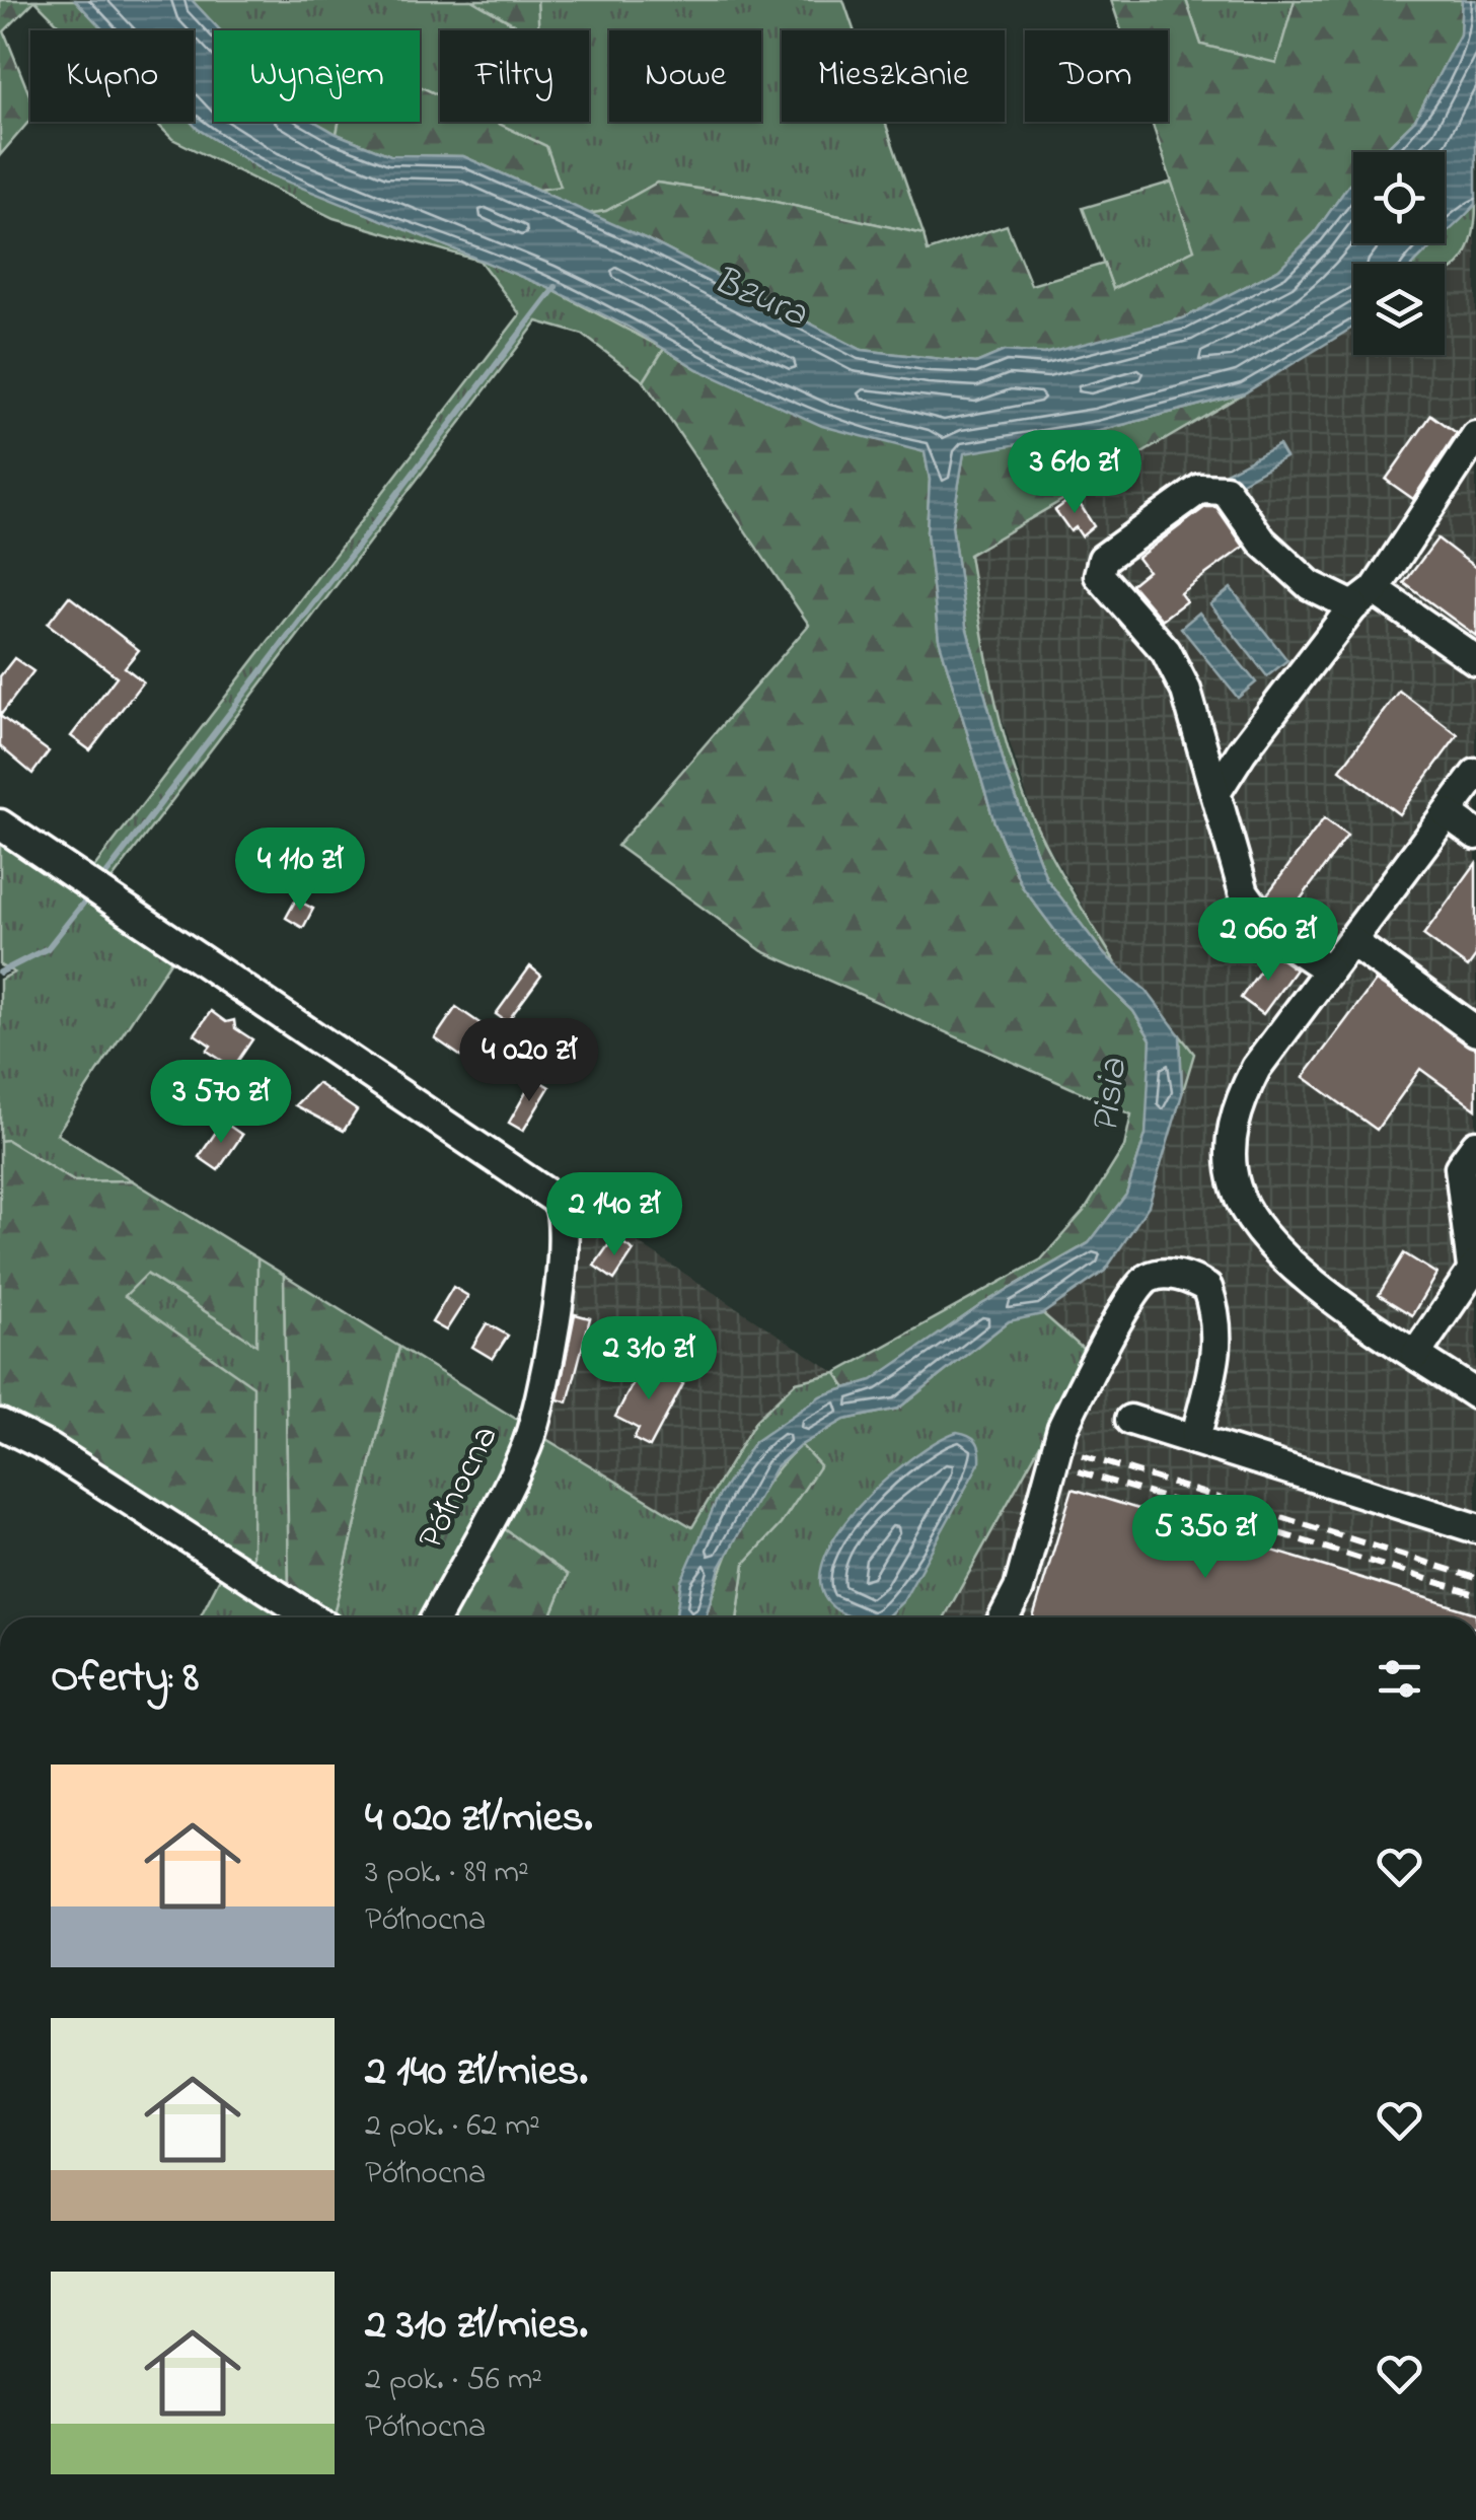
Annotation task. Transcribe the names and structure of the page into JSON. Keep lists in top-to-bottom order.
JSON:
{
  "streets": {
    "street": ["Północna"]
  },
  "water": ["Bzura", "Pisia"],
  "page": {
    "chip": [
      "Kupno",
      "Wynajem",
      "Filtry",
      "Nowe",
      "Mieszkanie",
      "Dom"
    ],
    "price": [
      "3 610 zł",
      "4 110 zł",
      "2 060 zł",
      "4 020 zł",
      "3 570 zł",
      "2 140 zł",
      "2 310 zł",
      "5 350 zł"
    ],
    "heading": "Oferty: 8",
    "list": [
      {
        "name": "4 020 zł/mies.",
        "note": "3 pok. · 89 m² · Północna"
      },
      {
        "name": "2 140 zł/mies.",
        "note": "2 pok. · 62 m² · Północna"
      },
      {
        "name": "2 310 zł/mies.",
        "note": "2 pok. · 56 m² · Północna"
      }
    ]
  }
}
